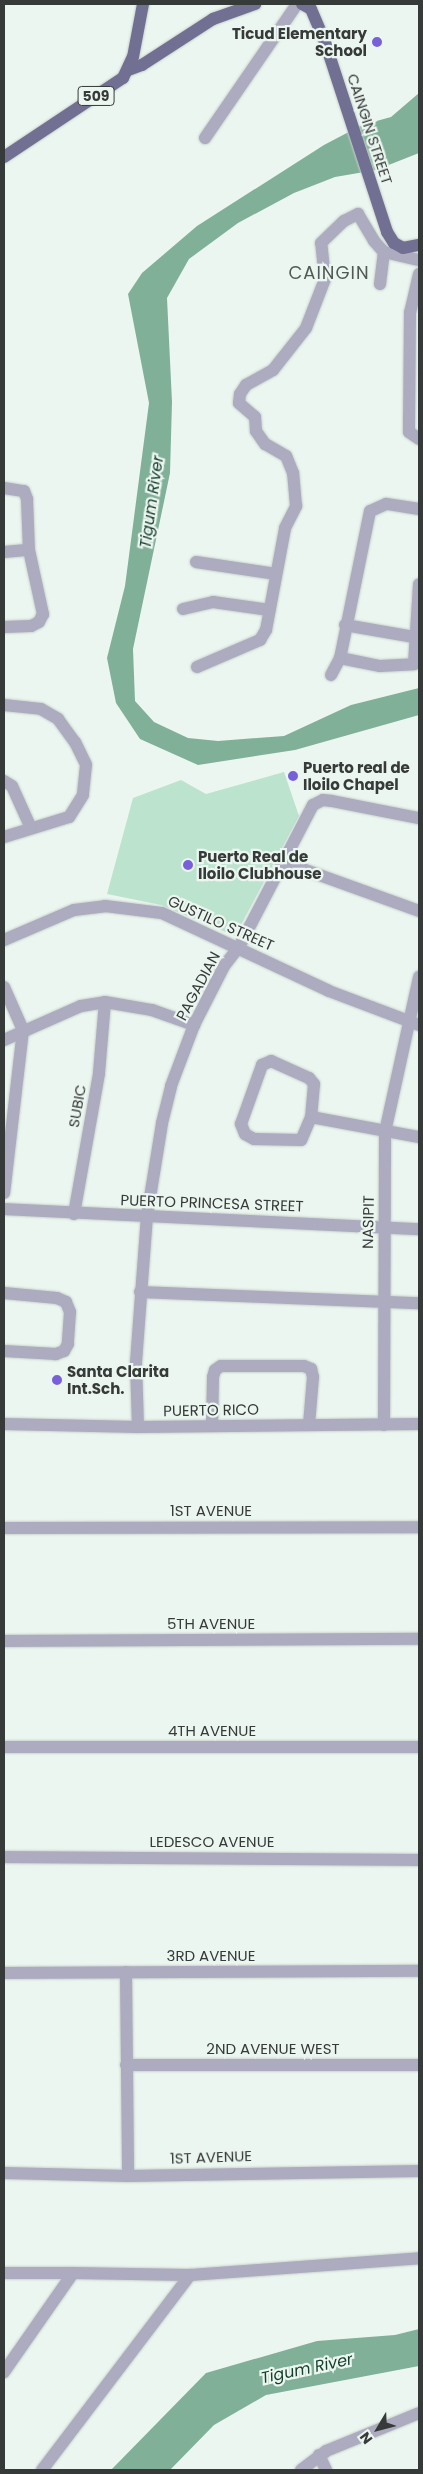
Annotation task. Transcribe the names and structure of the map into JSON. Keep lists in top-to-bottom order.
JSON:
{
  "streets": {
    "main road": ["509", "CAINGIN STREET"],
    "street": [
      "GUSTILO STREET",
      "PAGADIAN",
      "SUBIC",
      "PUERTO PRINCESA STREET",
      "NASIPIT",
      "PUERTO RICO",
      "1ST AVENUE",
      "5TH AVENUE",
      "4TH AVENUE",
      "LEDESCO AVENUE",
      "3RD AVENUE",
      "2ND AVENUE WEST"
    ]
  },
  "crossings": [
    ["GUSTILO STREET", "PAGADIAN"],
    ["GUSTILO STREET", "NASIPIT"],
    ["PAGADIAN", "PUERTO PRINCESA STREET"],
    ["PAGADIAN", "PUERTO RICO"],
    ["SUBIC", "PUERTO PRINCESA STREET"],
    ["PUERTO PRINCESA STREET", "NASIPIT"],
    ["NASIPIT", "PUERTO RICO"]
  ],
  "districts": ["CAINGIN"],
  "water": ["Tigum River"],
  "places": [
    "Ticud Elementary School",
    "Puerto real de Iloilo Chapel",
    "Puerto Real de Iloilo Clubhouse",
    "Santa Clarita Int.Sch."
  ],
  "north": "bottom left"
}
